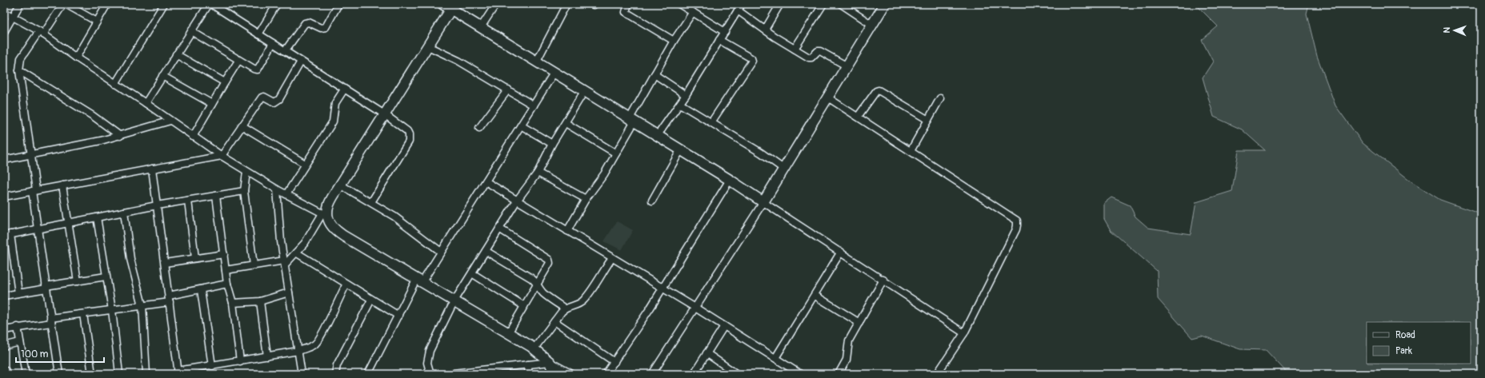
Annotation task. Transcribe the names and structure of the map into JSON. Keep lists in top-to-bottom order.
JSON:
{
  "legend": ["Road", "Park"],
  "scale_bar": "100 m",
  "north": "left"
}
